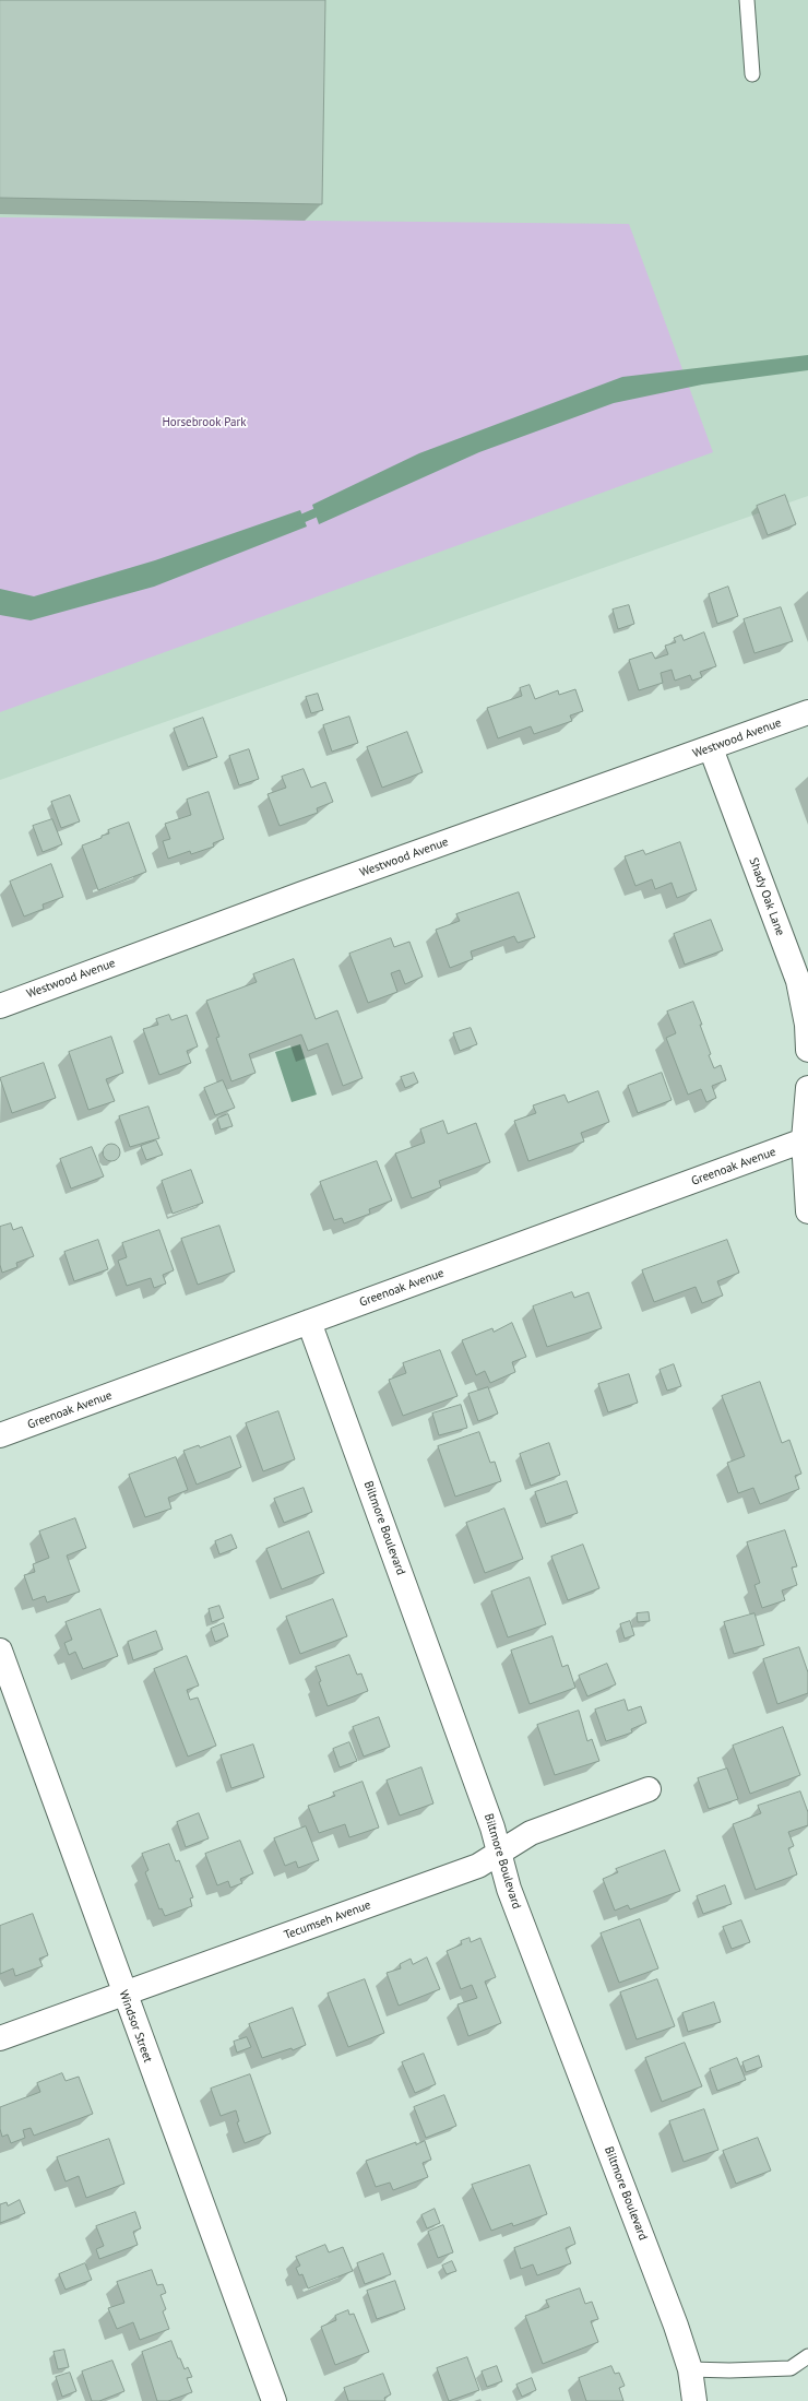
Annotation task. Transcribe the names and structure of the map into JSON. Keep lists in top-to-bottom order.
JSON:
{
  "streets": {
    "street": [
      "Westwood Avenue",
      "Shady Oak Lane",
      "Greenoak Avenue",
      "Biltmore Boulevard",
      "Tecumseh Avenue",
      "Windsor Street"
    ]
  },
  "crossings": [
    ["Westwood Avenue", "Shady Oak Lane"],
    ["Greenoak Avenue", "Biltmore Boulevard"],
    ["Biltmore Boulevard", "Tecumseh Avenue"],
    ["Tecumseh Avenue", "Windsor Street"]
  ],
  "parks": ["Horsebrook Park"]
}
